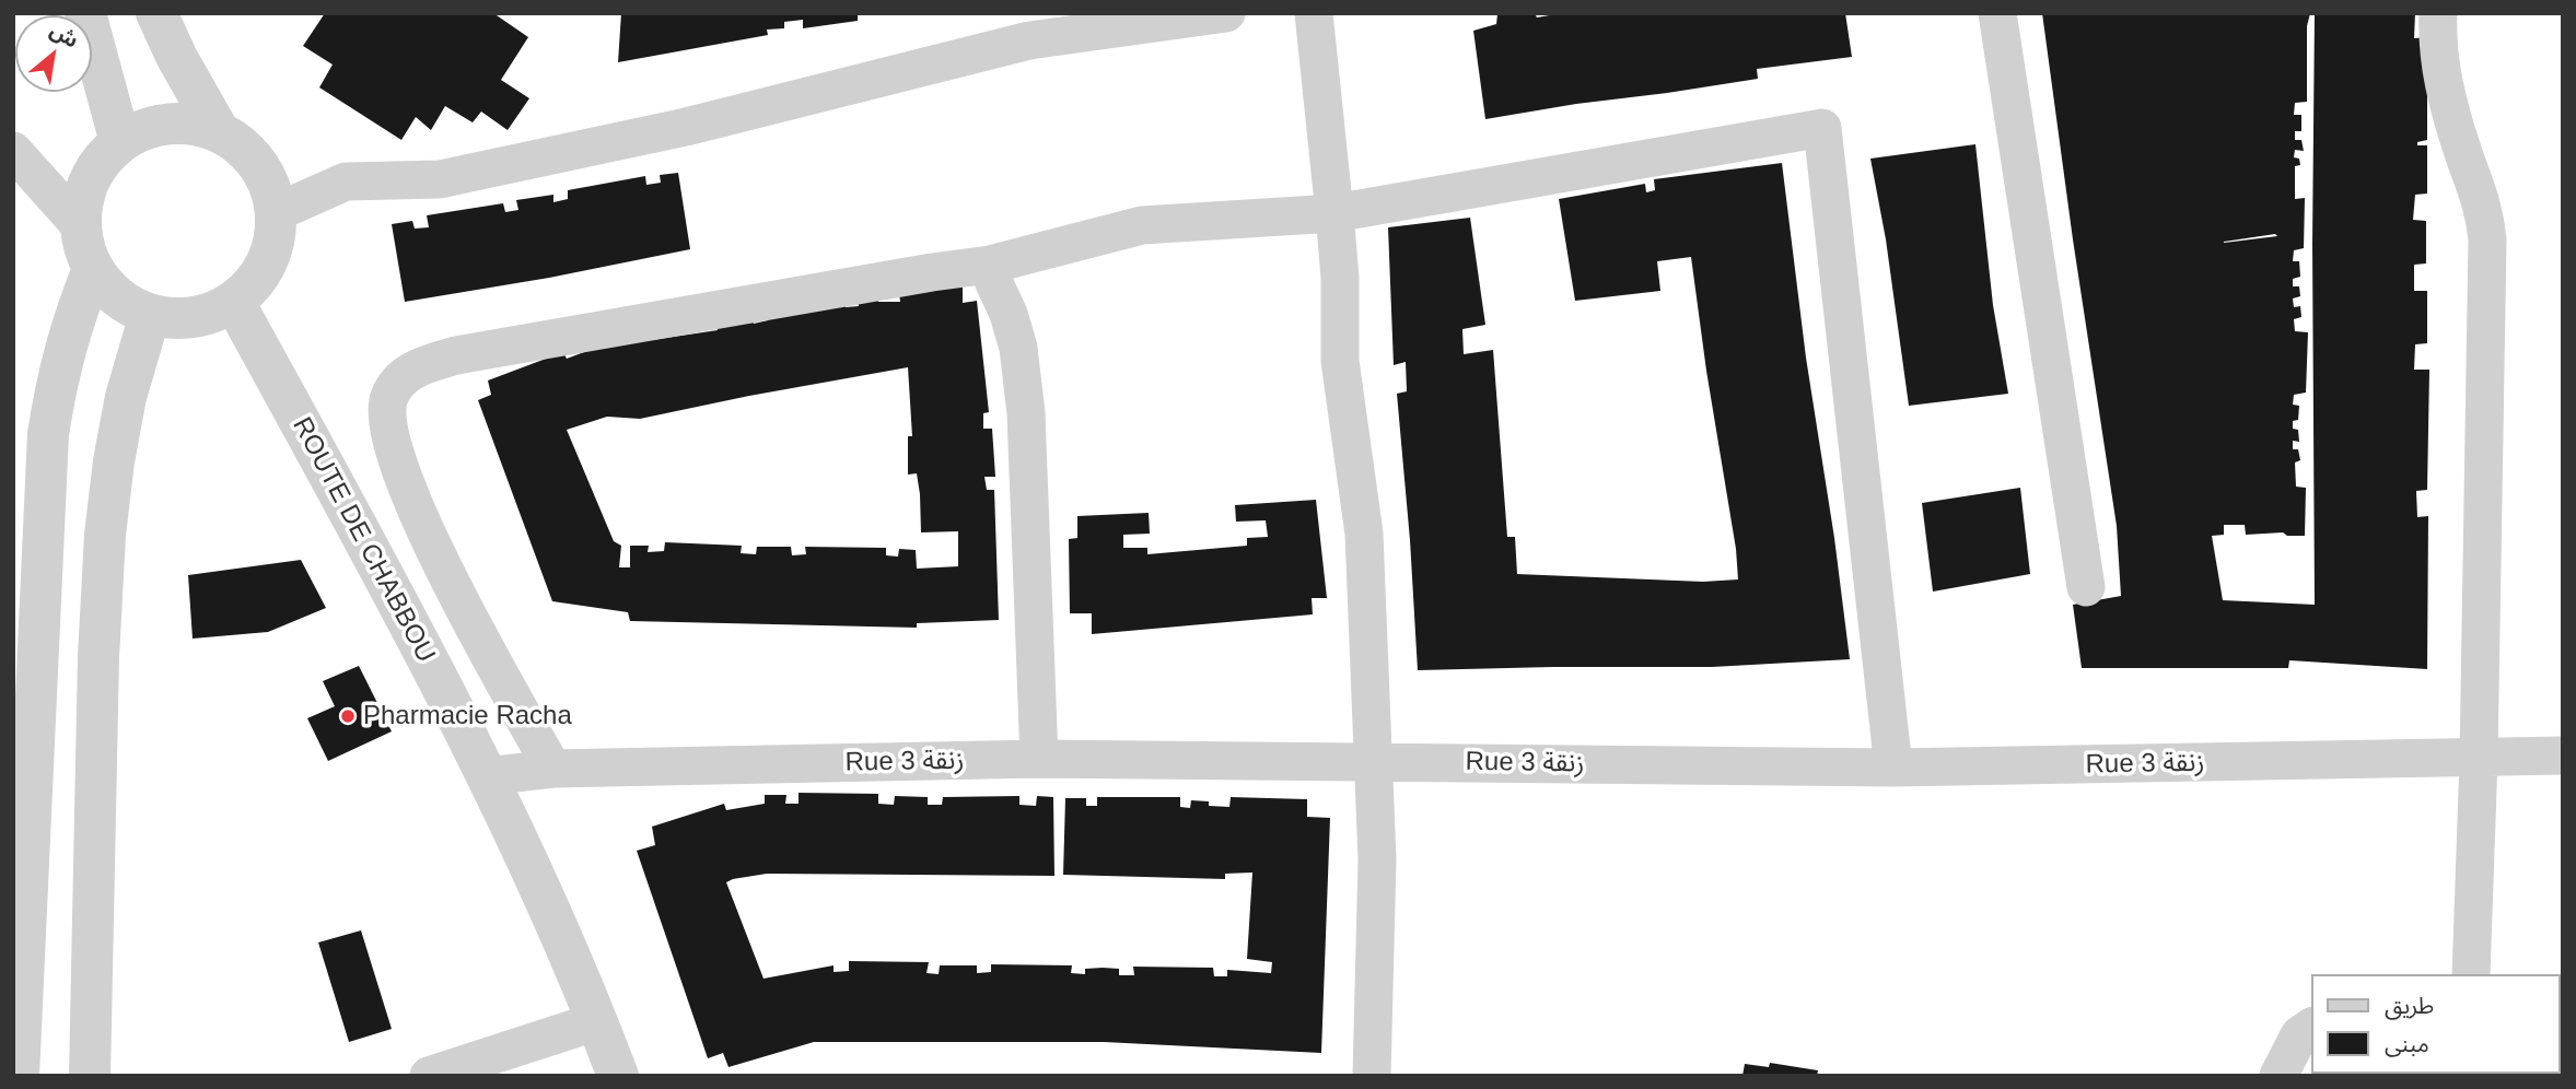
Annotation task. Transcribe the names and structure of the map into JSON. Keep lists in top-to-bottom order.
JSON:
{
  "streets": {
    "street": ["ROUTE DE CHABBOU", "Rue 3 زنقة"]
  },
  "crossings": [
    ["ROUTE DE CHABBOU", "Rue 3 زنقة"]
  ],
  "places": ["Pharmacie Racha"],
  "legend": ["طريق", "مبنى"],
  "north": "top right"
}
